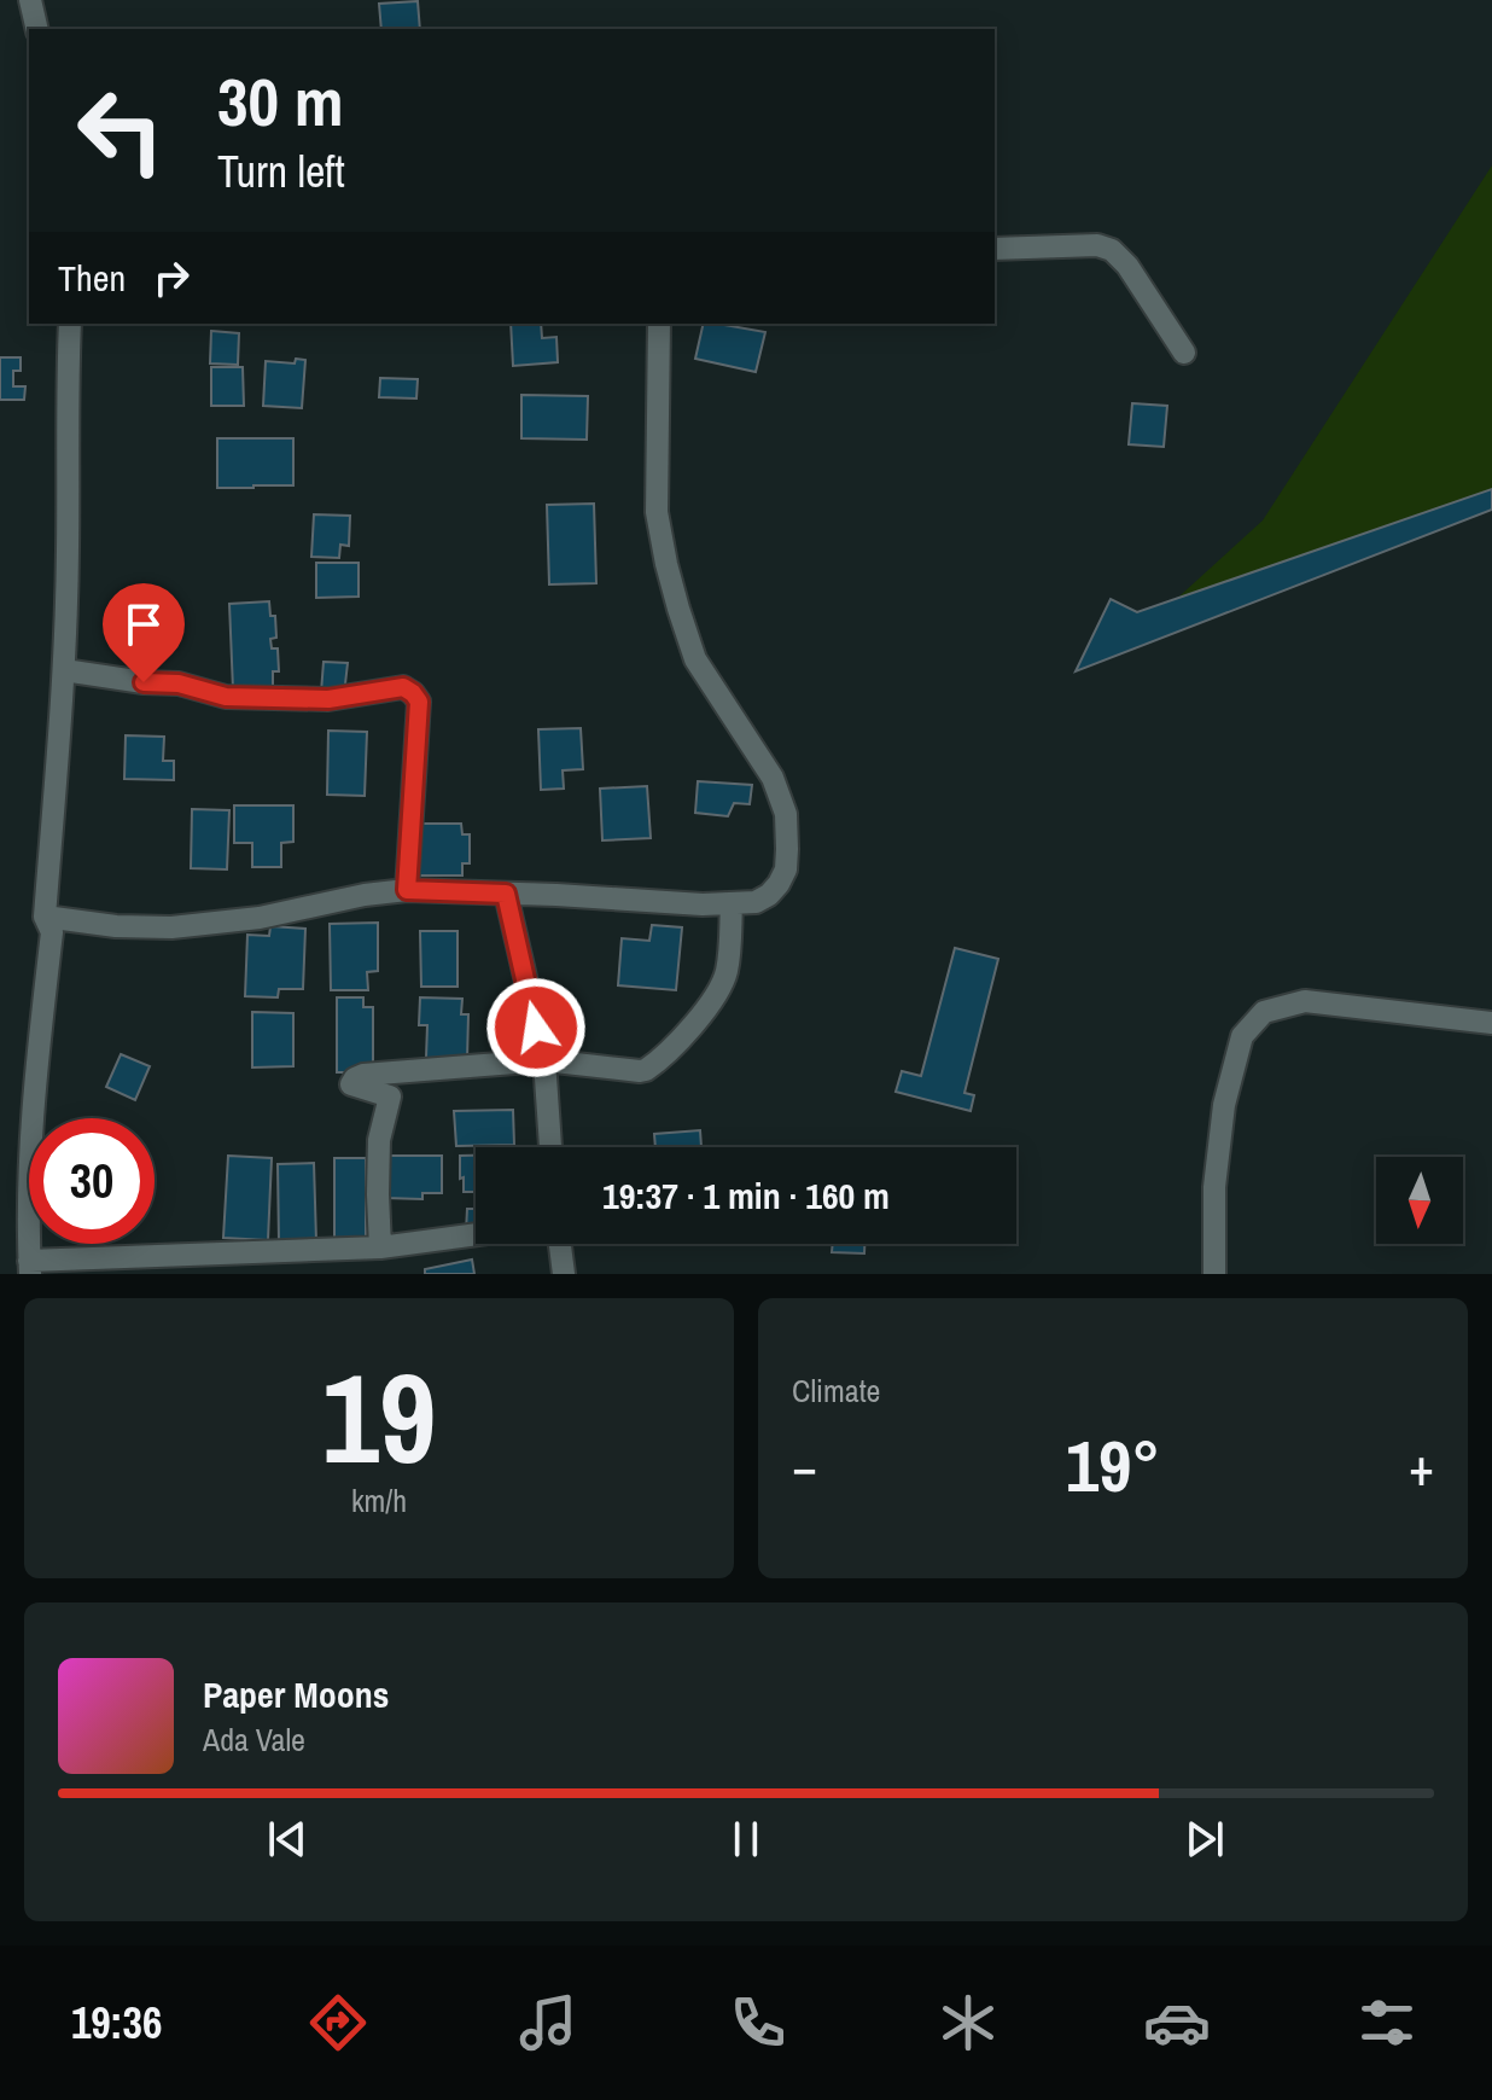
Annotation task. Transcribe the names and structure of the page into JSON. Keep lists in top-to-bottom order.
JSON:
{
  "north": "bottom",
  "page": {
    "turn": ["30 m", "Turn left"],
    "then": "Then",
    "limit": "30",
    "trip": "19:37 · 1 min · 160 m",
    "tile": [
      ["19", "km/h"],
      "Climate"
    ],
    "heat": ["−", "19°", "+"],
    "song": ["Paper Moons", "Ada Vale"],
    "tabs": "19:36"
  }
}
